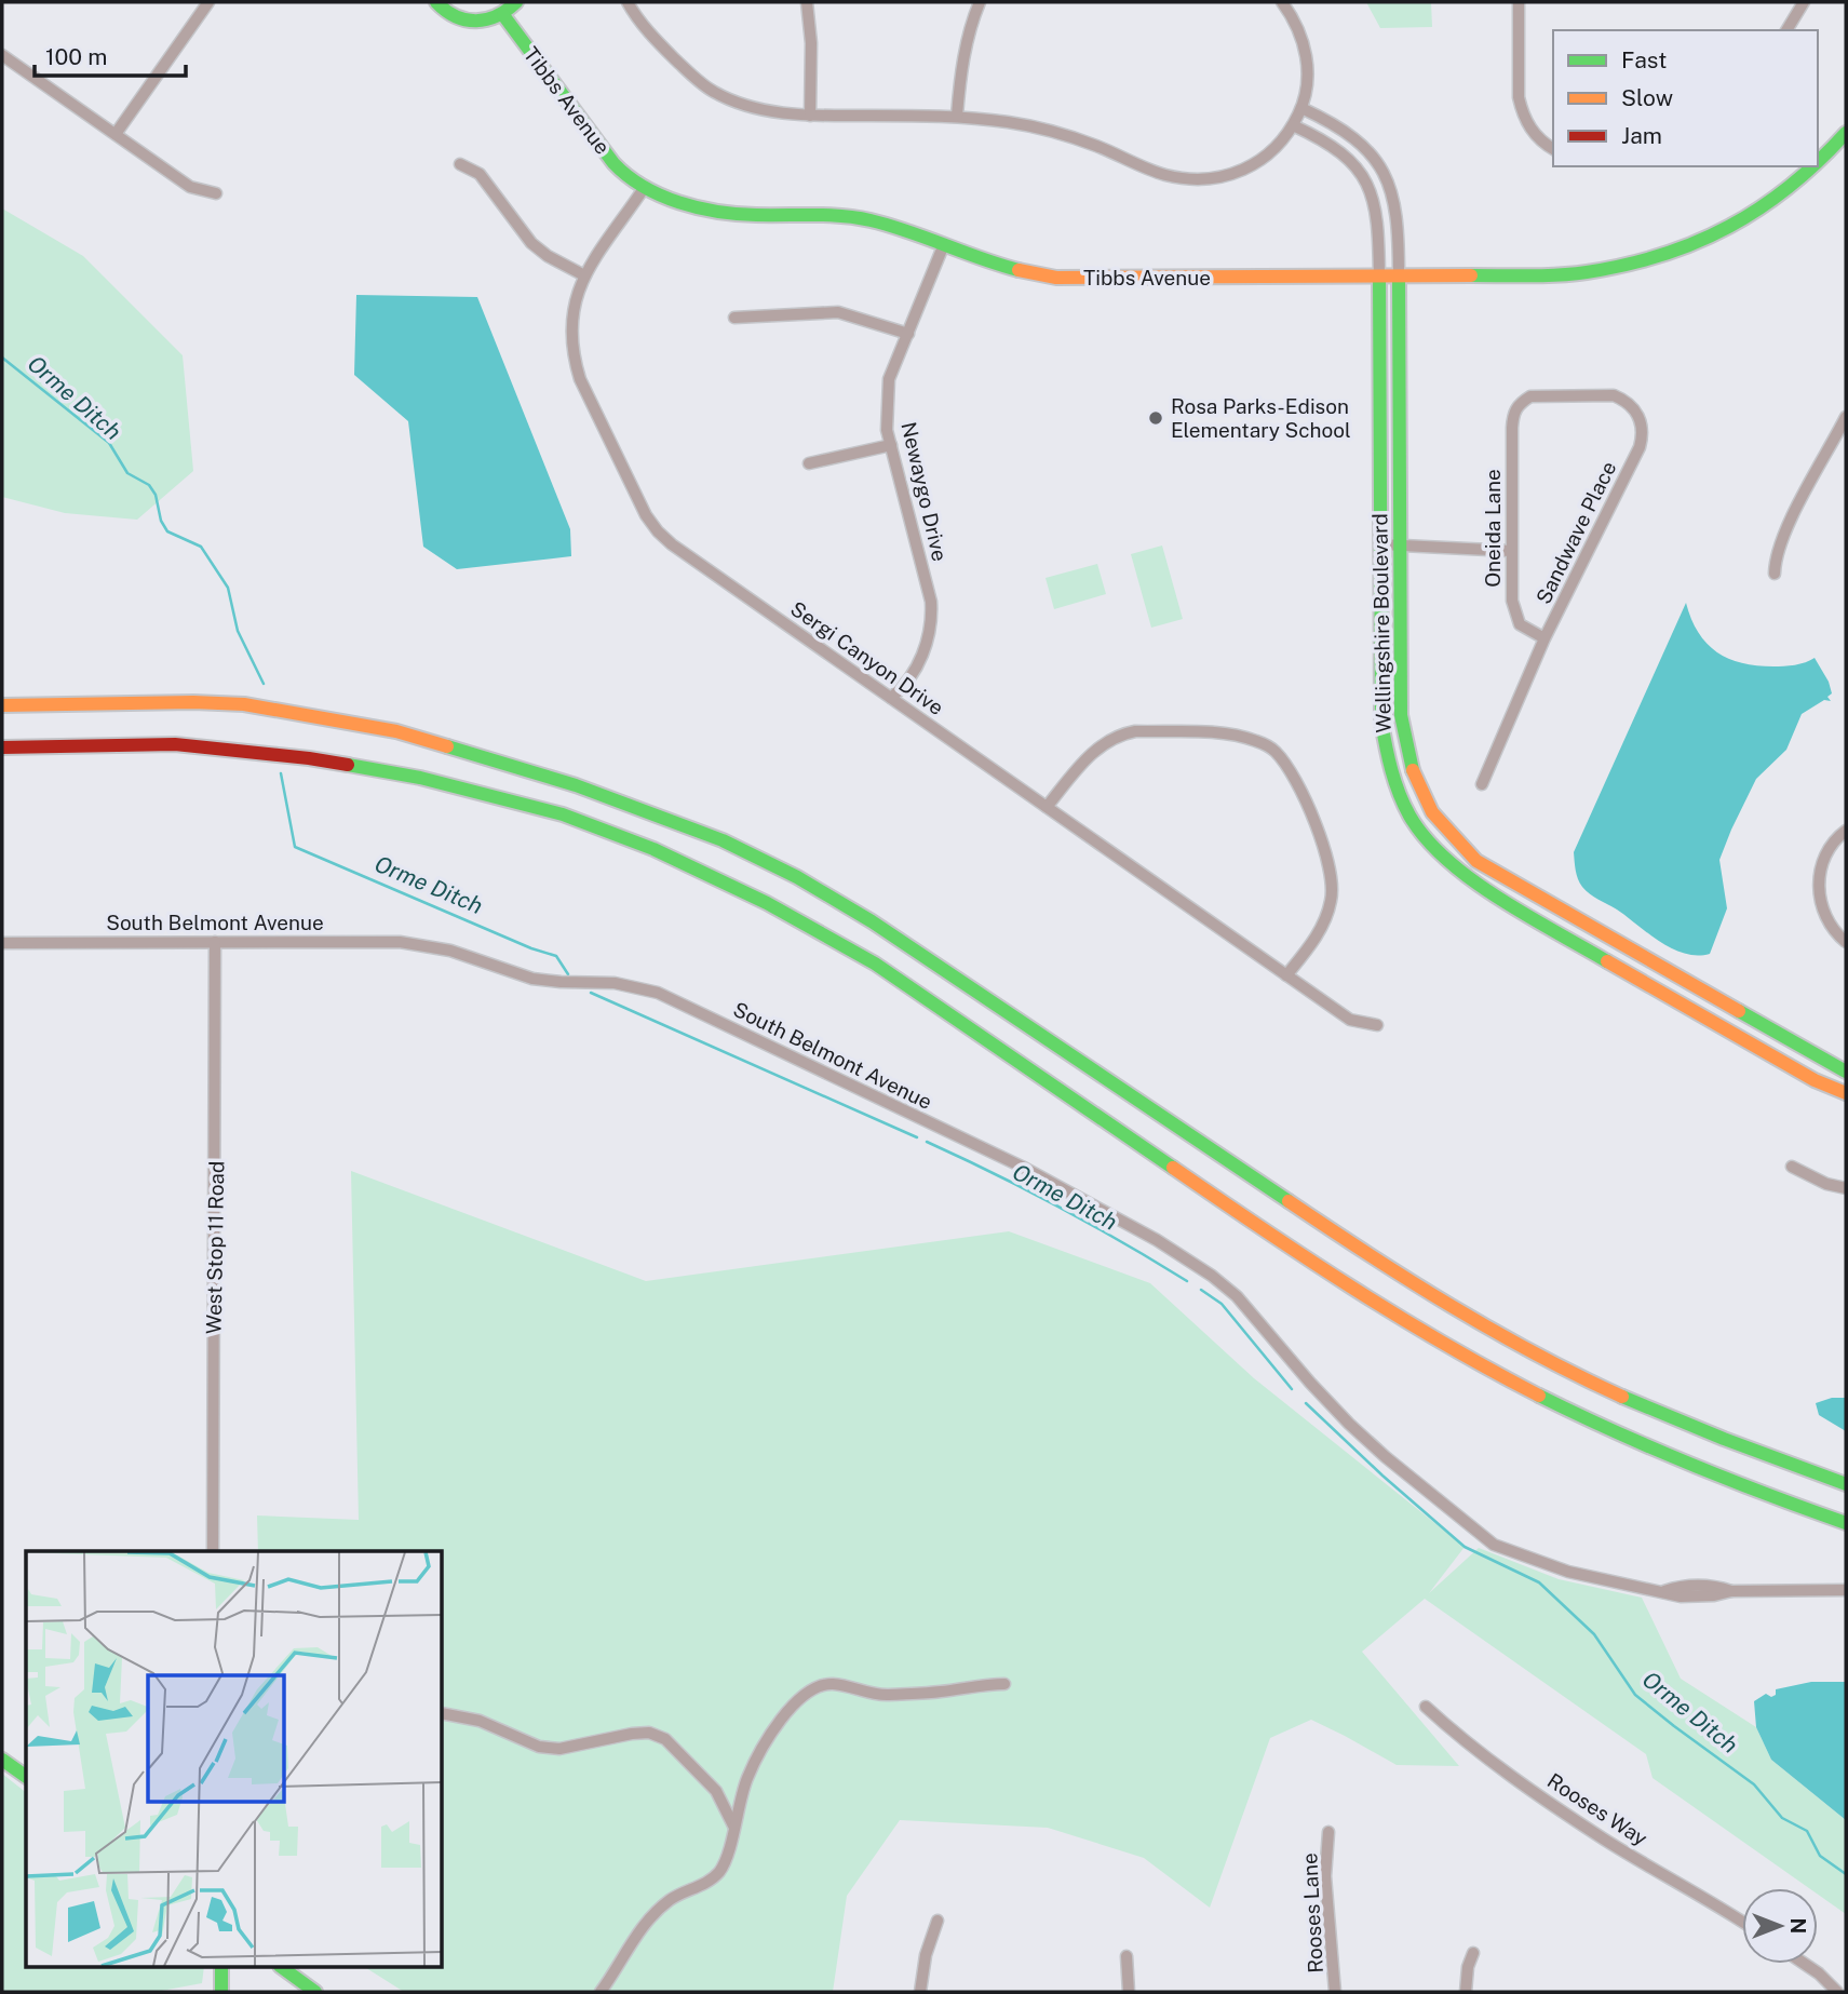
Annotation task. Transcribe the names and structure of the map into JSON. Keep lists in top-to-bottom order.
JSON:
{
  "streets": {
    "main road": ["Tibbs Avenue", "Wellingshire Boulevard"],
    "street": [
      "Newaygo Drive",
      "Oneida Lane",
      "Sandwave Place",
      "Sergi Canyon Drive",
      "South Belmont Avenue",
      "West Stop 11 Road",
      "Rooses Way",
      "Rooses Lane"
    ]
  },
  "crossings": [
    ["Tibbs Avenue", "Newaygo Drive"],
    ["Tibbs Avenue", "Wellingshire Boulevard"],
    ["Tibbs Avenue", "Sergi Canyon Drive"],
    ["Newaygo Drive", "Sergi Canyon Drive"],
    ["Oneida Lane", "Sandwave Place"],
    ["South Belmont Avenue", "West Stop 11 Road"]
  ],
  "water": ["Orme Ditch"],
  "places": ["Rosa Parks-Edison Elementary School"],
  "legend": ["Fast", "Slow", "Jam"],
  "scale_bar": "100 m",
  "north": "right"
}
